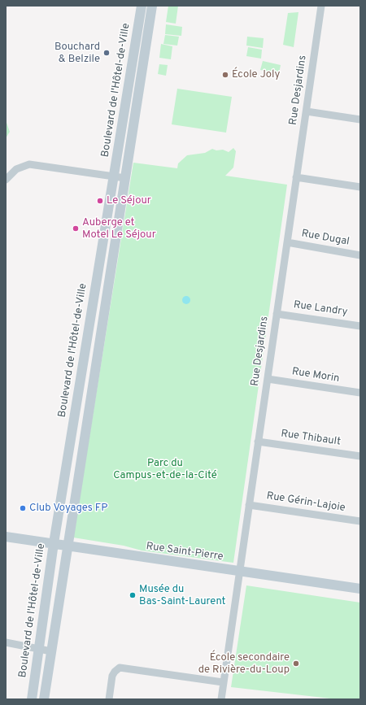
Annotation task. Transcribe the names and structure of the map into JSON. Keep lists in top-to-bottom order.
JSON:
{
  "streets": {
    "main road": ["Boulevard de l'Hôtel-de-Ville", "Rue Saint-Pierre"],
    "street": [
      "Rue Desjardins",
      "Rue Dugal",
      "Rue Landry",
      "Rue Morin",
      "Rue Thibault",
      "Rue Gérin-Lajoie"
    ]
  },
  "crossings": [
    ["Boulevard de l'Hôtel-de-Ville", "Rue Saint-Pierre"],
    ["Rue Desjardins", "Rue Dugal"],
    ["Rue Desjardins", "Rue Landry"],
    ["Rue Desjardins", "Rue Morin"],
    ["Rue Desjardins", "Rue Thibault"],
    ["Rue Desjardins", "Rue Gérin-Lajoie"],
    ["Rue Desjardins", "Rue Saint-Pierre"]
  ],
  "parks": ["Parc du Campus-et-de-la-Cité"],
  "places": [
    "Bouchard & Belzile",
    "École Joly",
    "Le Séjour",
    "Auberge et Motel Le Séjour",
    "Club Voyages FP",
    "Musée du Bas-Saint-Laurent",
    "École secondaire de Rivière-du-Loup"
  ]
}
